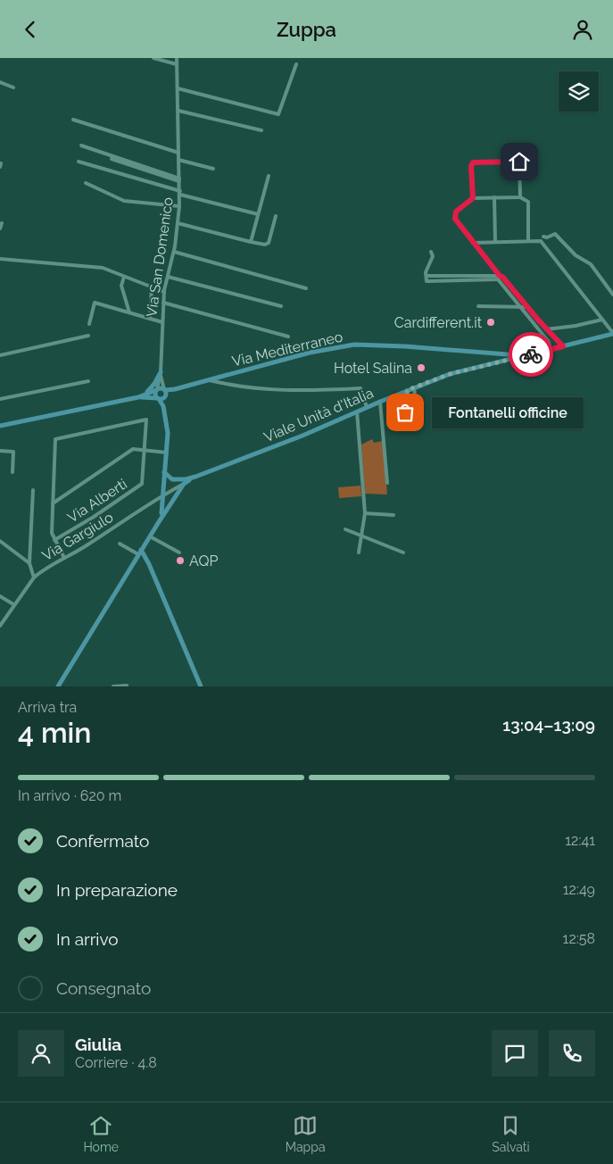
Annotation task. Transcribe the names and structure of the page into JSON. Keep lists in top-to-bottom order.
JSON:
{
  "streets": {
    "main road": ["Via Mediterraneo", "Viale Unità d'Italia"],
    "street": ["Via San Domenico", "Via Alberti", "Via Gargiulo"]
  },
  "crossings": [
    ["Via San Domenico", "Via Mediterraneo"],
    ["Via Mediterraneo", "Viale Unità d'Italia"]
  ],
  "places": [
    "Cardifferent.it",
    "Hotel Salina",
    "Fontanelli officine",
    "AQP"
  ],
  "page": {
    "header": "Zuppa",
    "bubble": "Fontanelli officine",
    "heading": ["4 min", "Arriva tra", "13:04–13:09"],
    "panel": ["Giulia", "Corriere · 4.8"],
    "bar": "In arrivo · 620 m",
    "list": [
      ["Confermato", "12:41"],
      ["In preparazione", "12:49"],
      ["In arrivo", "12:58"],
      "Consegnato"
    ],
    "tabs": ["Home", "Mappa", "Salvati"]
  }
}
